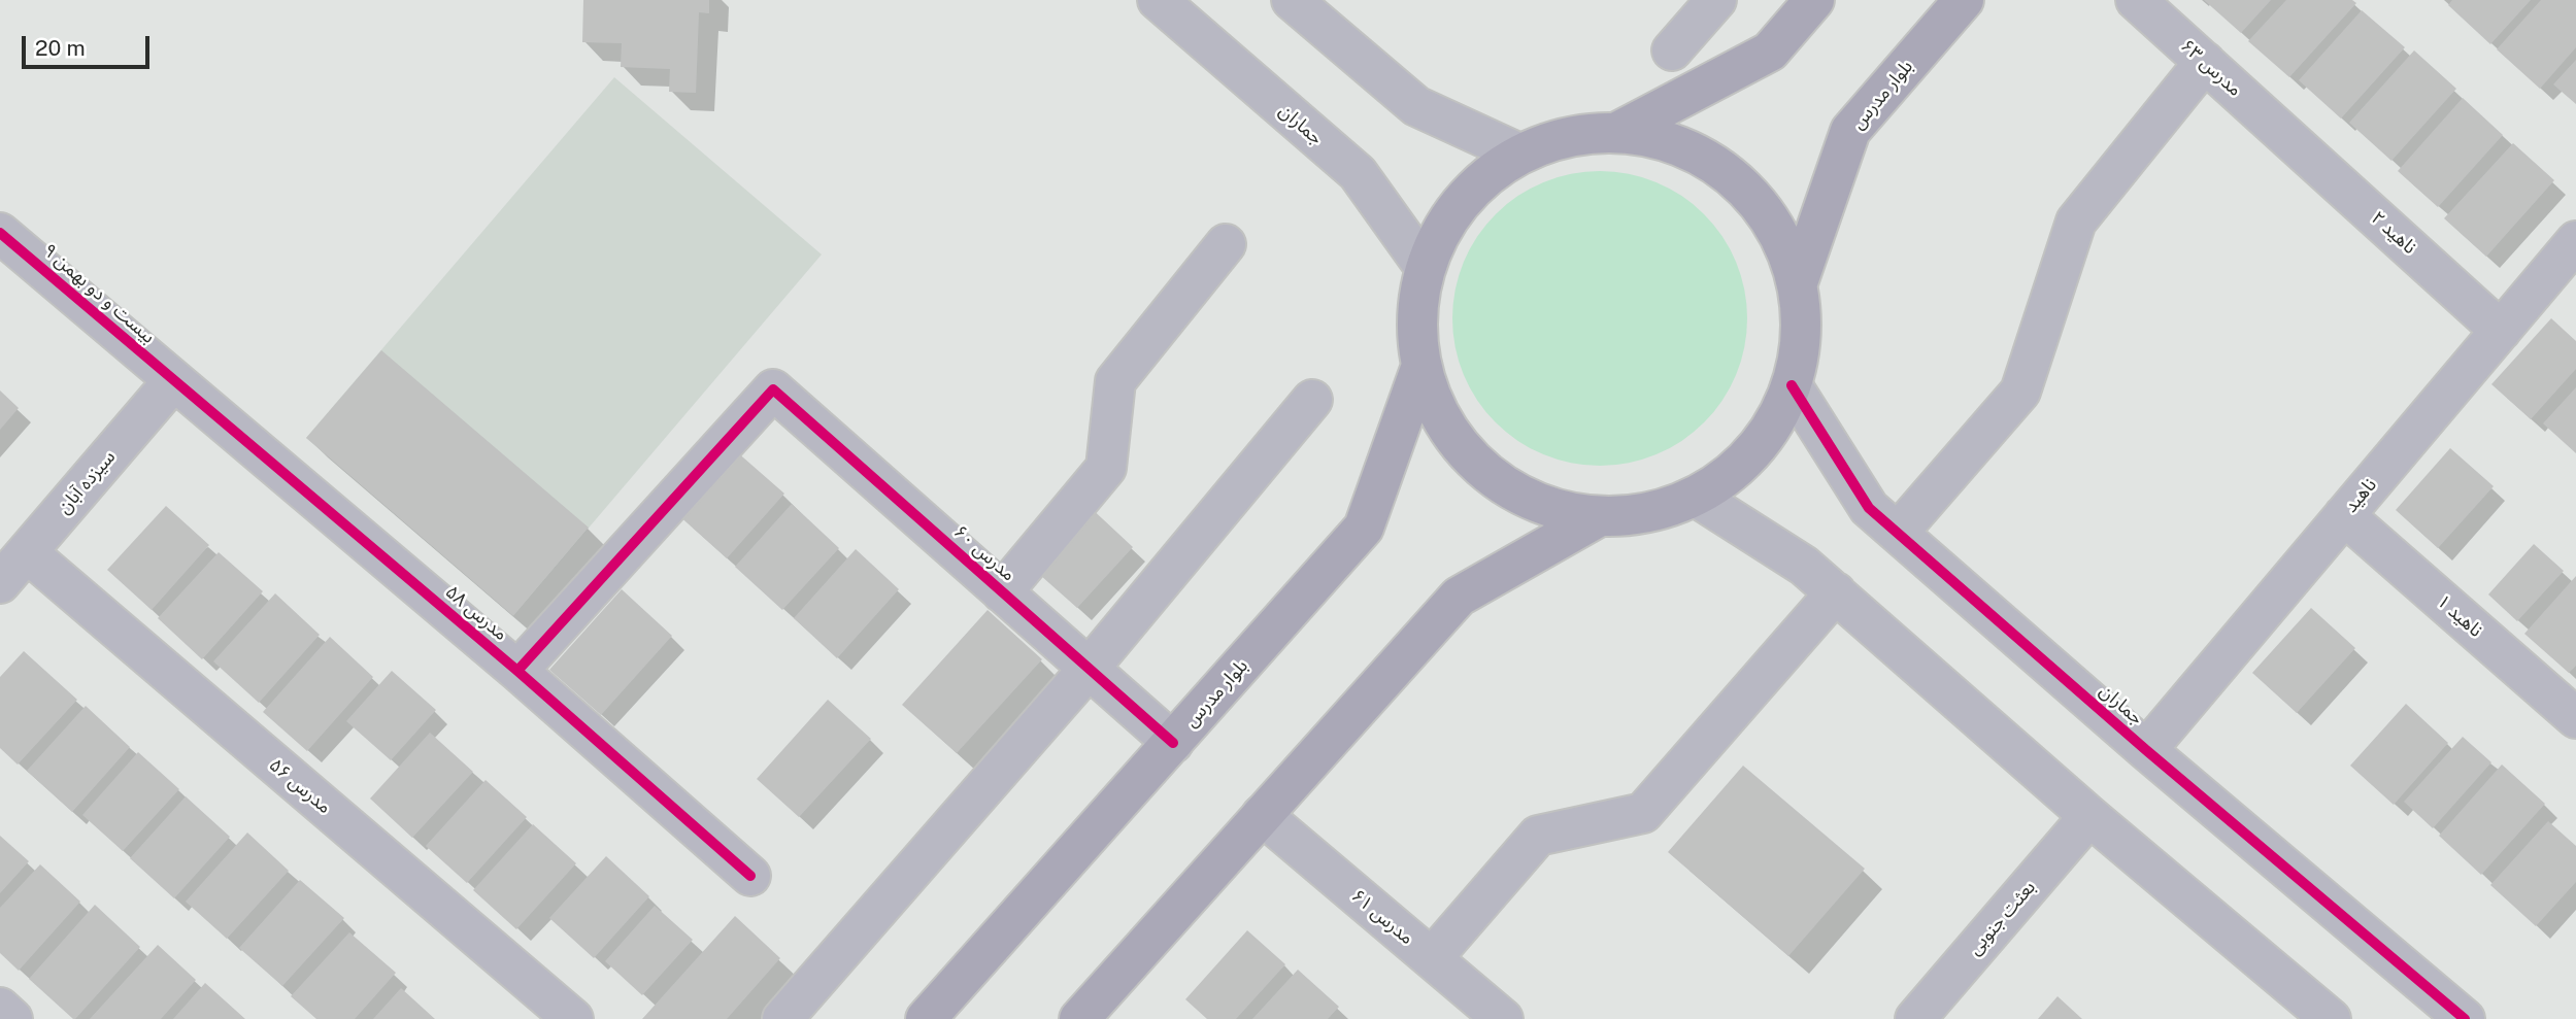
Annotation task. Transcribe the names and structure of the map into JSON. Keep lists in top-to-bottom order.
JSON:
{
  "streets": {
    "main road": ["بلوار مدرس"],
    "street": [
      "مدرس ۶۳",
      "جماران",
      "ناهید ۲",
      "بیست و دو بهمن ۹",
      "سیزده آبان",
      "ناهید",
      "مدرس ۶۰",
      "مدرس ۵۸",
      "ناهید ۱",
      "مدرس ۵۶",
      "مدرس ۶۱",
      "بعثت جنوبی"
    ]
  },
  "crossings": [
    ["مدرس ۶۳", "ناهید ۲"],
    ["بلوار مدرس", "مدرس ۶۰"],
    ["جماران", "ناهید"],
    ["ناهید ۲", "ناهید"],
    ["بیست و دو بهمن ۹", "سیزده آبان"],
    ["بیست و دو بهمن ۹", "مدرس ۵۸"],
    ["سیزده آبان", "مدرس ۵۸"],
    ["سیزده آبان", "مدرس ۵۶"],
    ["ناهید", "ناهید ۱"],
    ["مدرس ۶۰", "مدرس ۵۸"]
  ],
  "scale_bar": "20 m"
}
